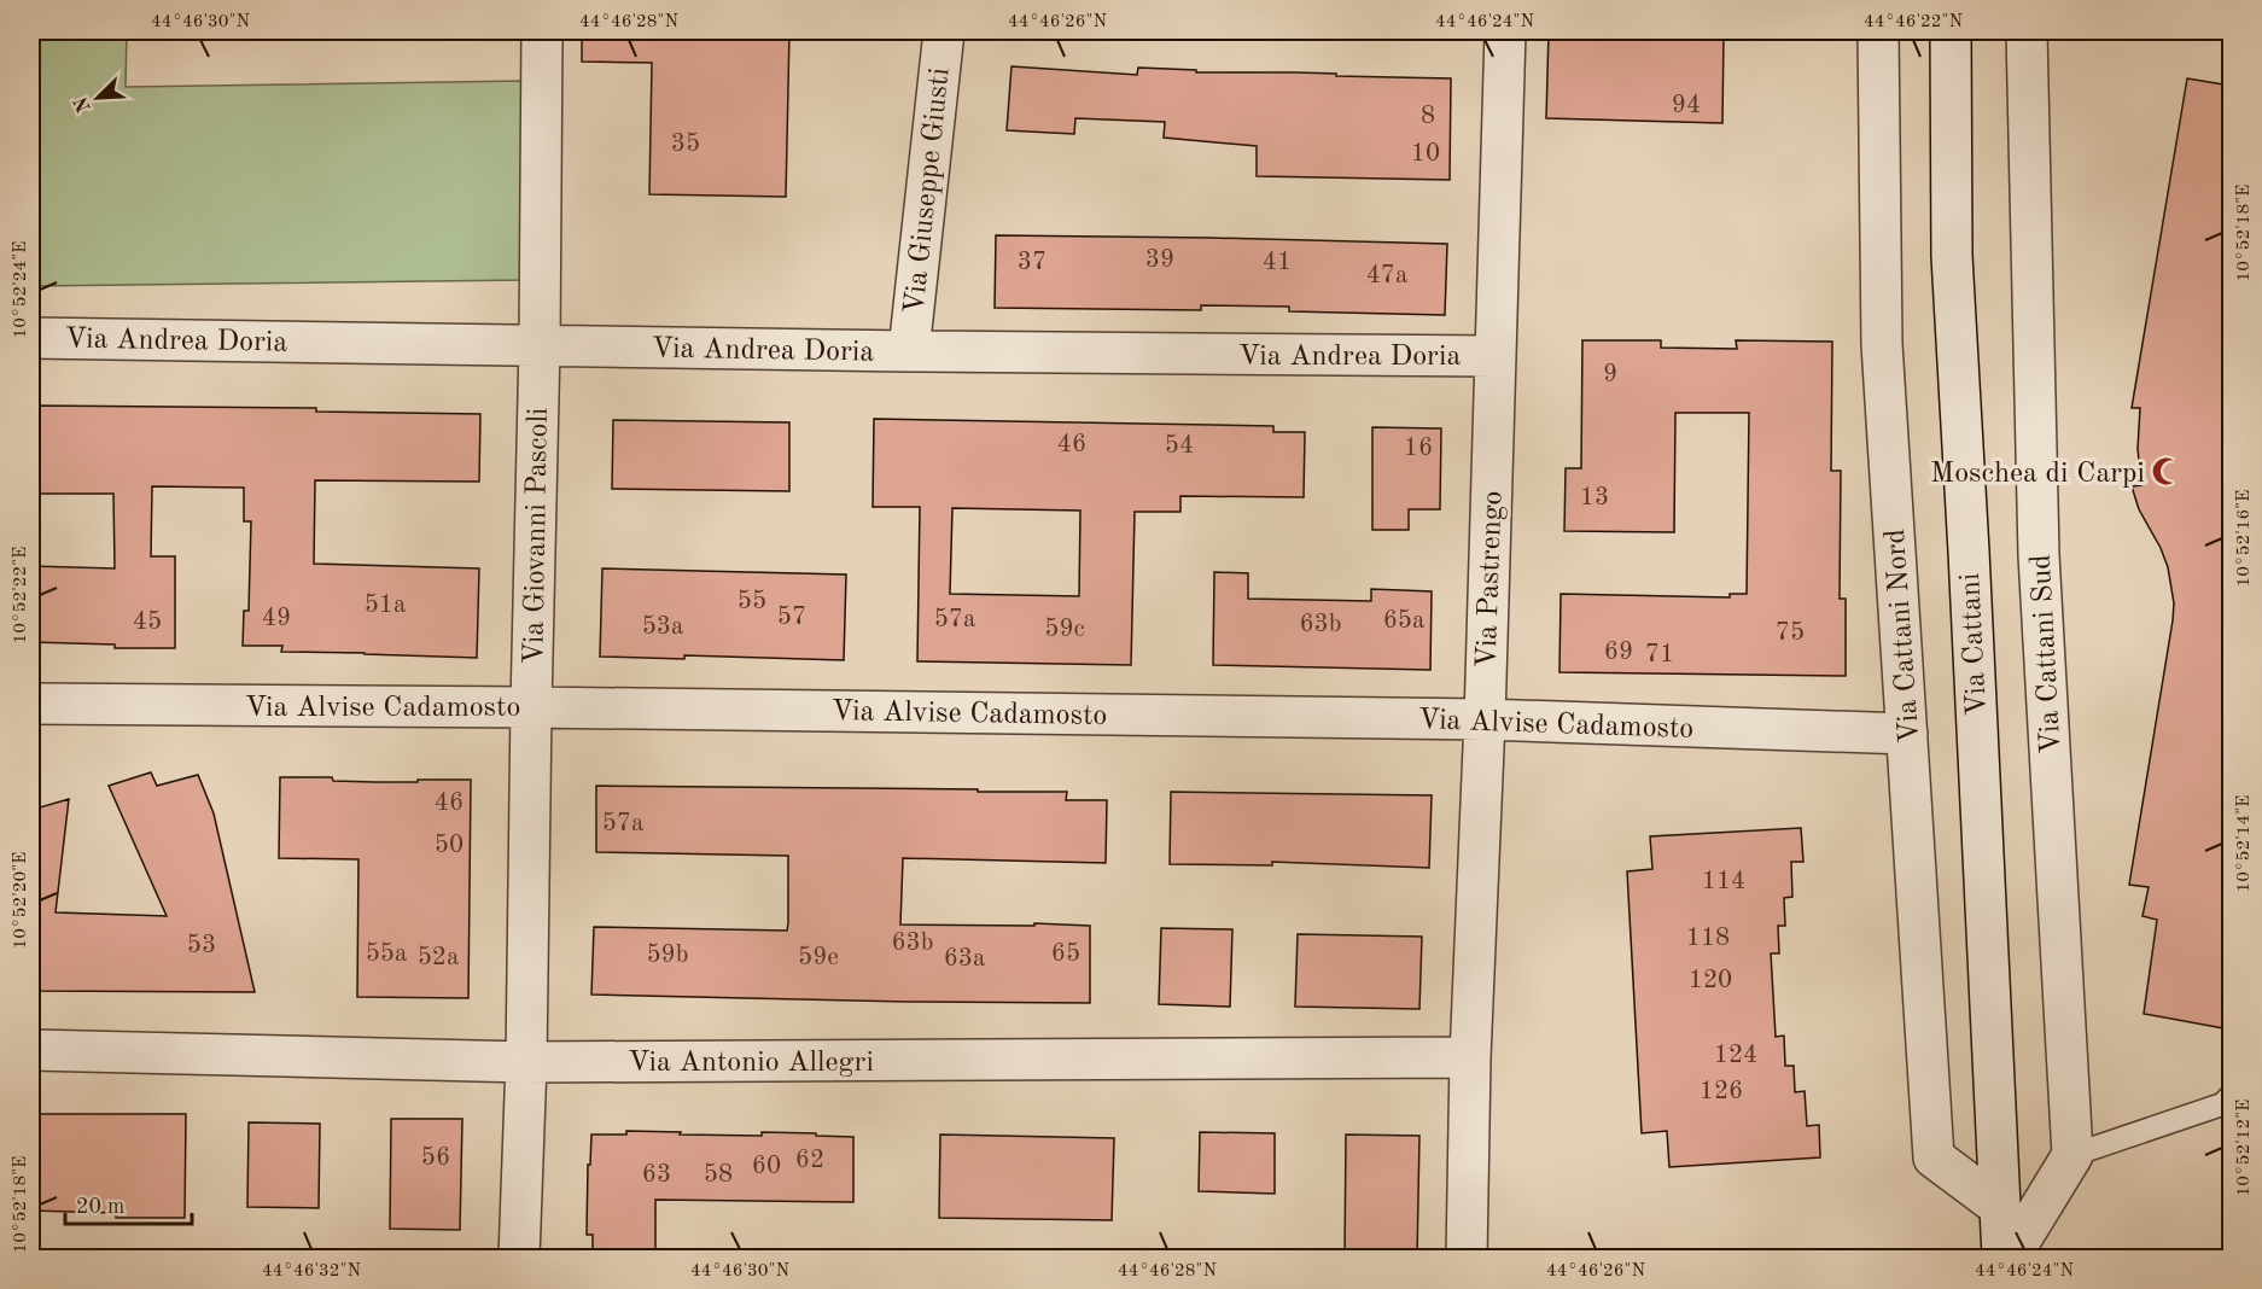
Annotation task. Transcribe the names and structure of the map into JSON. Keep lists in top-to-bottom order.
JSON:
{
  "streets": {
    "street": [
      "Via Giuseppe Giusti",
      "Via Andrea Doria",
      "Via Giovanni Pascoli",
      "Via Pastrengo",
      "Via Cattani Nord",
      "Via Cattani",
      "Via Cattani Sud",
      "Via Alvise Cadamosto",
      "Via Antonio Allegri"
    ]
  },
  "crossings": [
    ["Via Giuseppe Giusti", "Via Andrea Doria"],
    ["Via Andrea Doria", "Via Giovanni Pascoli"],
    ["Via Andrea Doria", "Via Pastrengo"],
    ["Via Giovanni Pascoli", "Via Alvise Cadamosto"],
    ["Via Giovanni Pascoli", "Via Antonio Allegri"],
    ["Via Pastrengo", "Via Alvise Cadamosto"],
    ["Via Pastrengo", "Via Antonio Allegri"],
    ["Via Cattani Nord", "Via Cattani"],
    ["Via Cattani Nord", "Via Alvise Cadamosto"]
  ],
  "places": {
    "mosque": ["Moschea di Carpi"]
  },
  "house_numbers": [
    "94",
    "8",
    "35",
    "10",
    "39",
    "37",
    "41",
    "47a",
    "9",
    "46",
    "54",
    "16",
    "13",
    "55",
    "51a",
    "57",
    "49",
    "57a",
    "65a",
    "45",
    "63b",
    "53a",
    "59c",
    "75",
    "69",
    "71",
    "46",
    "57a",
    "50",
    "114",
    "118",
    "63b",
    "53",
    "55a",
    "65",
    "59b",
    "52a",
    "59e",
    "63a",
    "120",
    "124",
    "126",
    "56",
    "62",
    "60",
    "63",
    "58"
  ],
  "scale_bar": "20 m",
  "north": "bottom left",
  "coordinates": [
    "44°46'30\"N",
    "44°46'28\"N",
    "44°46'26\"N",
    "44°46'24\"N",
    "44°46'22\"N",
    "10°52'18\"E",
    "10°52'24\"E",
    "10°52'16\"E",
    "10°52'22\"E",
    "10°52'14\"E",
    "10°52'20\"E",
    "10°52'12\"E",
    "44°46'32\"N"
  ]
}
